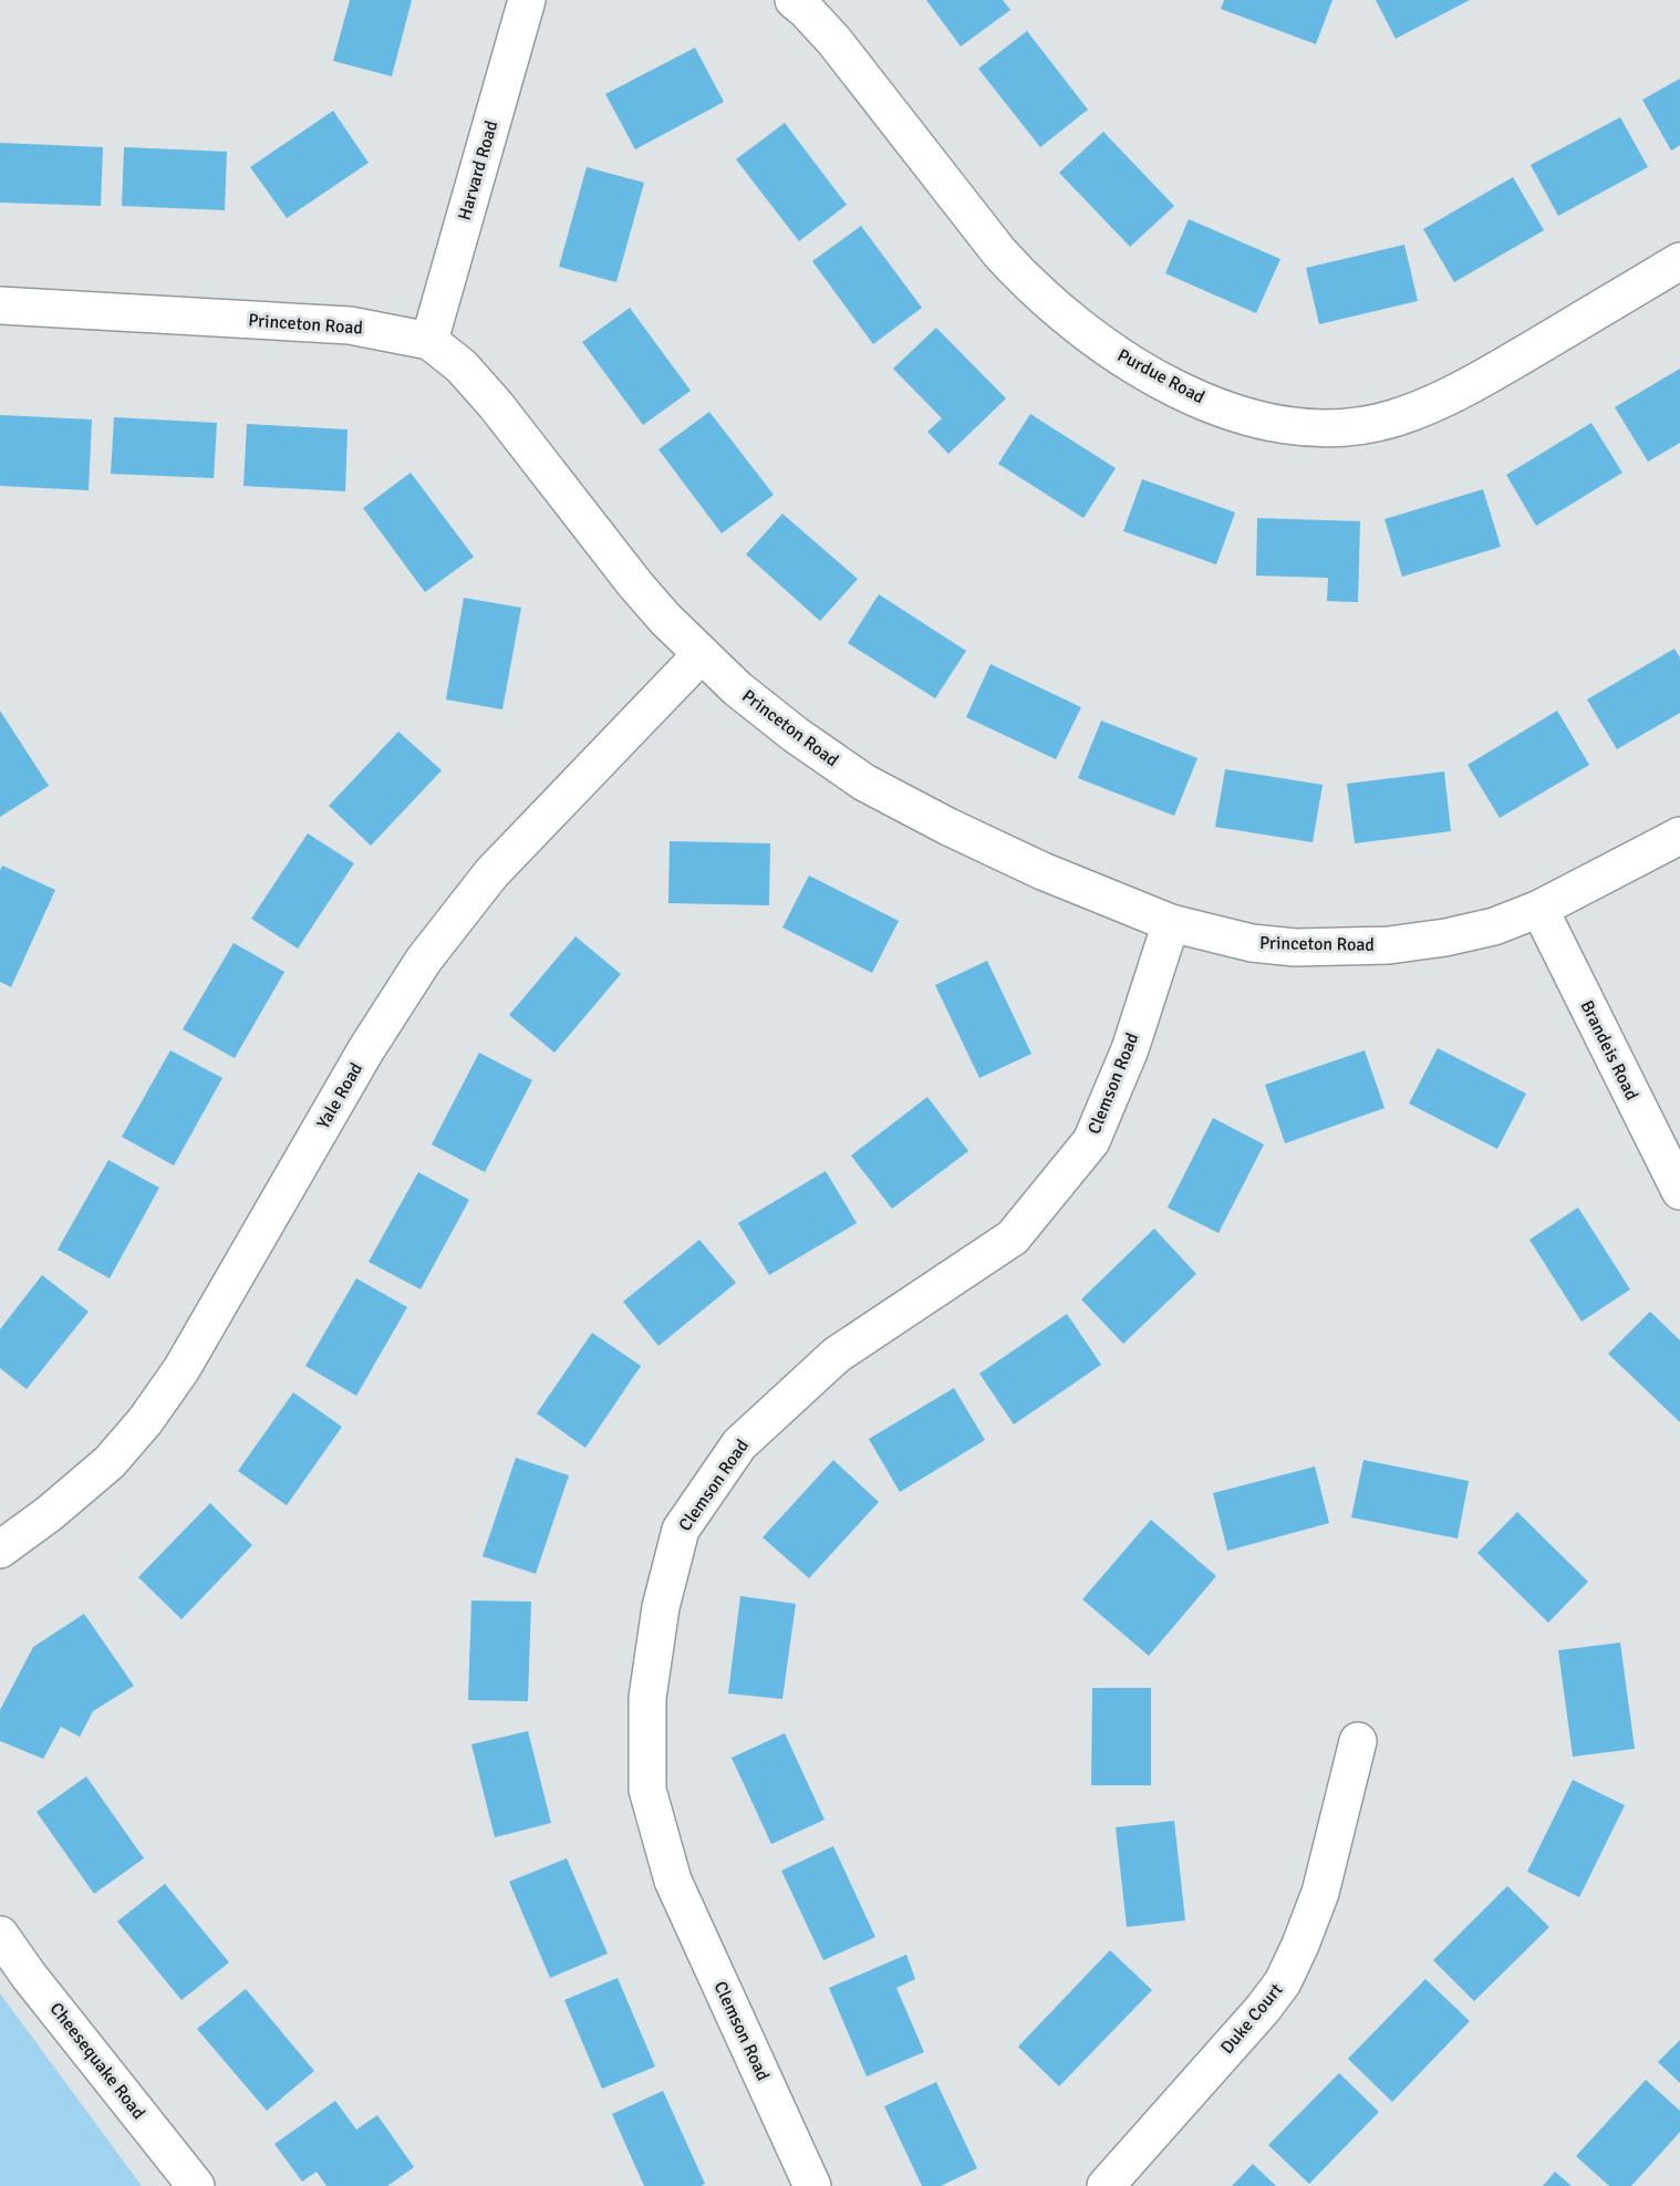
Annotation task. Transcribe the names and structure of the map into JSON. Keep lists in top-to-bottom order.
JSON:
{
  "streets": {
    "street": [
      "Harvard Road",
      "Princeton Road",
      "Purdue Road",
      "Brandeis Road",
      "Clemson Road",
      "Yale Road",
      "Duke Court",
      "Cheesequake Road"
    ]
  },
  "crossings": [
    ["Harvard Road", "Princeton Road"],
    ["Princeton Road", "Brandeis Road"],
    ["Princeton Road", "Clemson Road"],
    ["Princeton Road", "Yale Road"]
  ]
}
